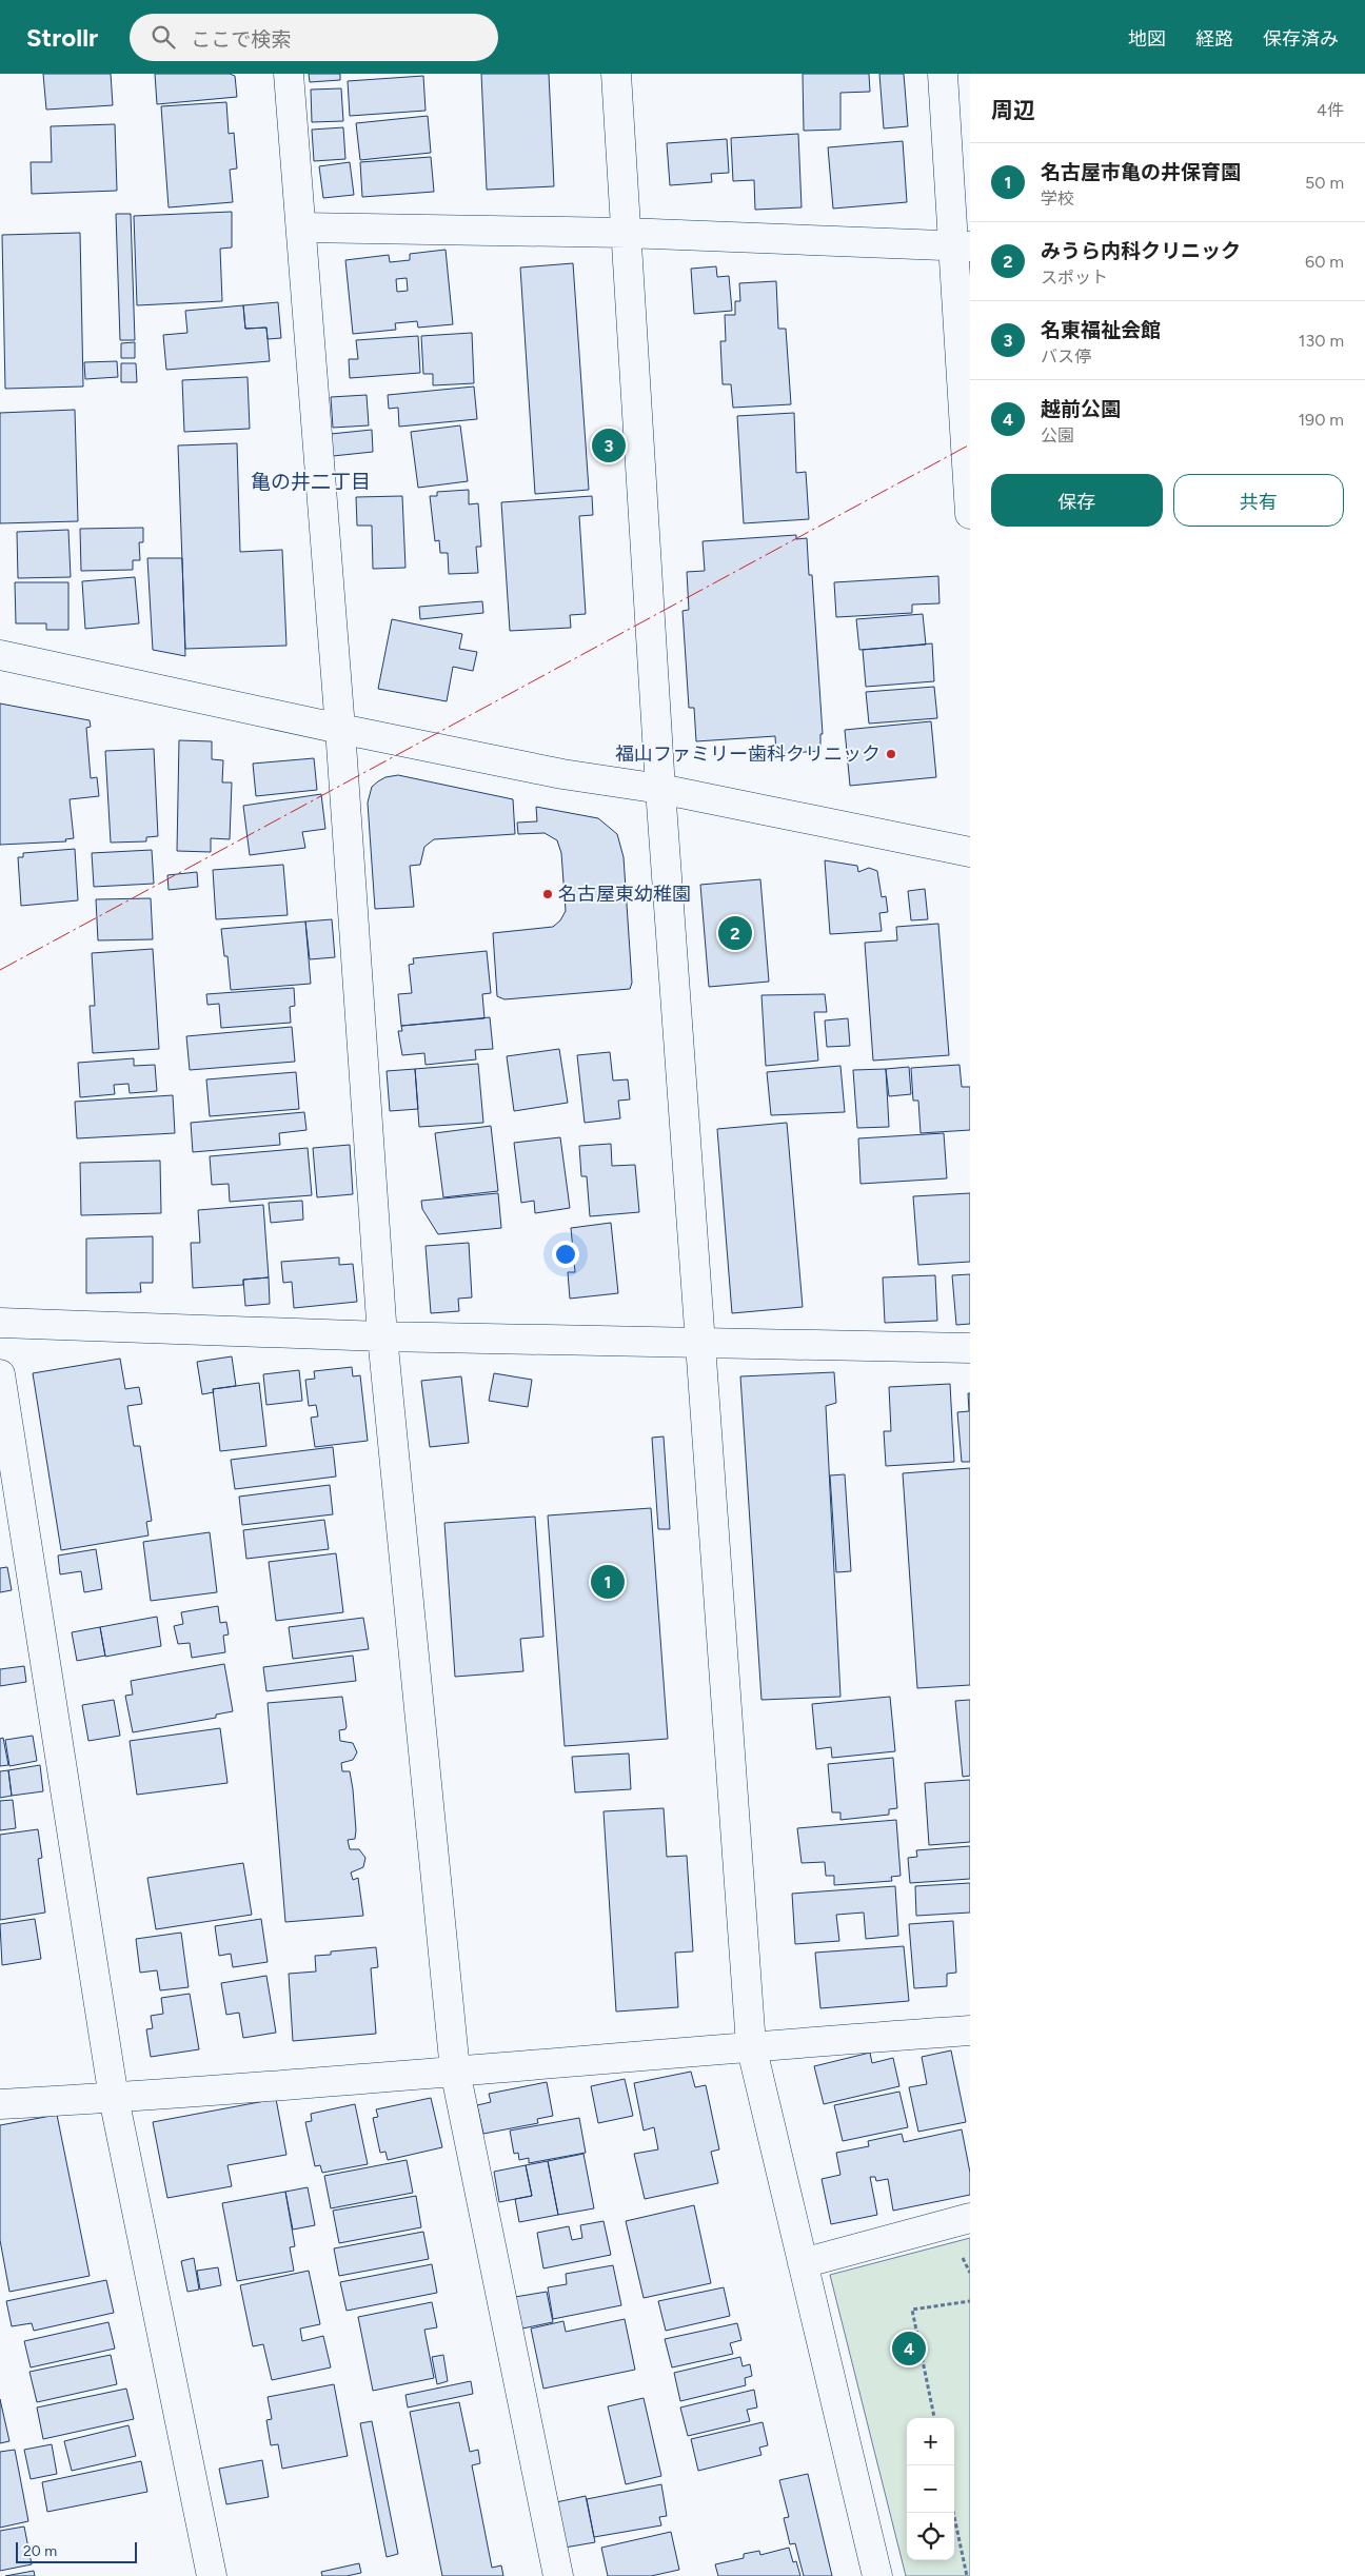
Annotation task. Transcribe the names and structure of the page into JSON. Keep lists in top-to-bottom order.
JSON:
{
  "districts": ["亀の井二丁目"],
  "places": ["福山ファミリー歯科クリニック", "名古屋東幼稚園"],
  "scale_bar": "20 m",
  "page": {
    "header": "Strollr",
    "search": "ここで検索",
    "nav": ["地図", "経路", "保存済み"],
    "heading": ["周辺", "4件"],
    "list": [
      {
        "mark": "1",
        "name": "名古屋市亀の井保育園",
        "note": "学校",
        "value": "50 m"
      },
      {
        "mark": "2",
        "name": "みうら内科クリニック",
        "note": "スポット",
        "value": "60 m"
      },
      {
        "mark": "3",
        "name": "名東福祉会館",
        "note": "バス停",
        "value": "130 m"
      },
      {
        "mark": "4",
        "name": "越前公園",
        "note": "公園",
        "value": "190 m"
      }
    ],
    "pins": [
      "3",
      "2",
      "1",
      "4"
    ],
    "buttons": ["保存", "共有"],
    "map_buttons": ["+", "−"],
    "scale": "20 m"
  }
}
